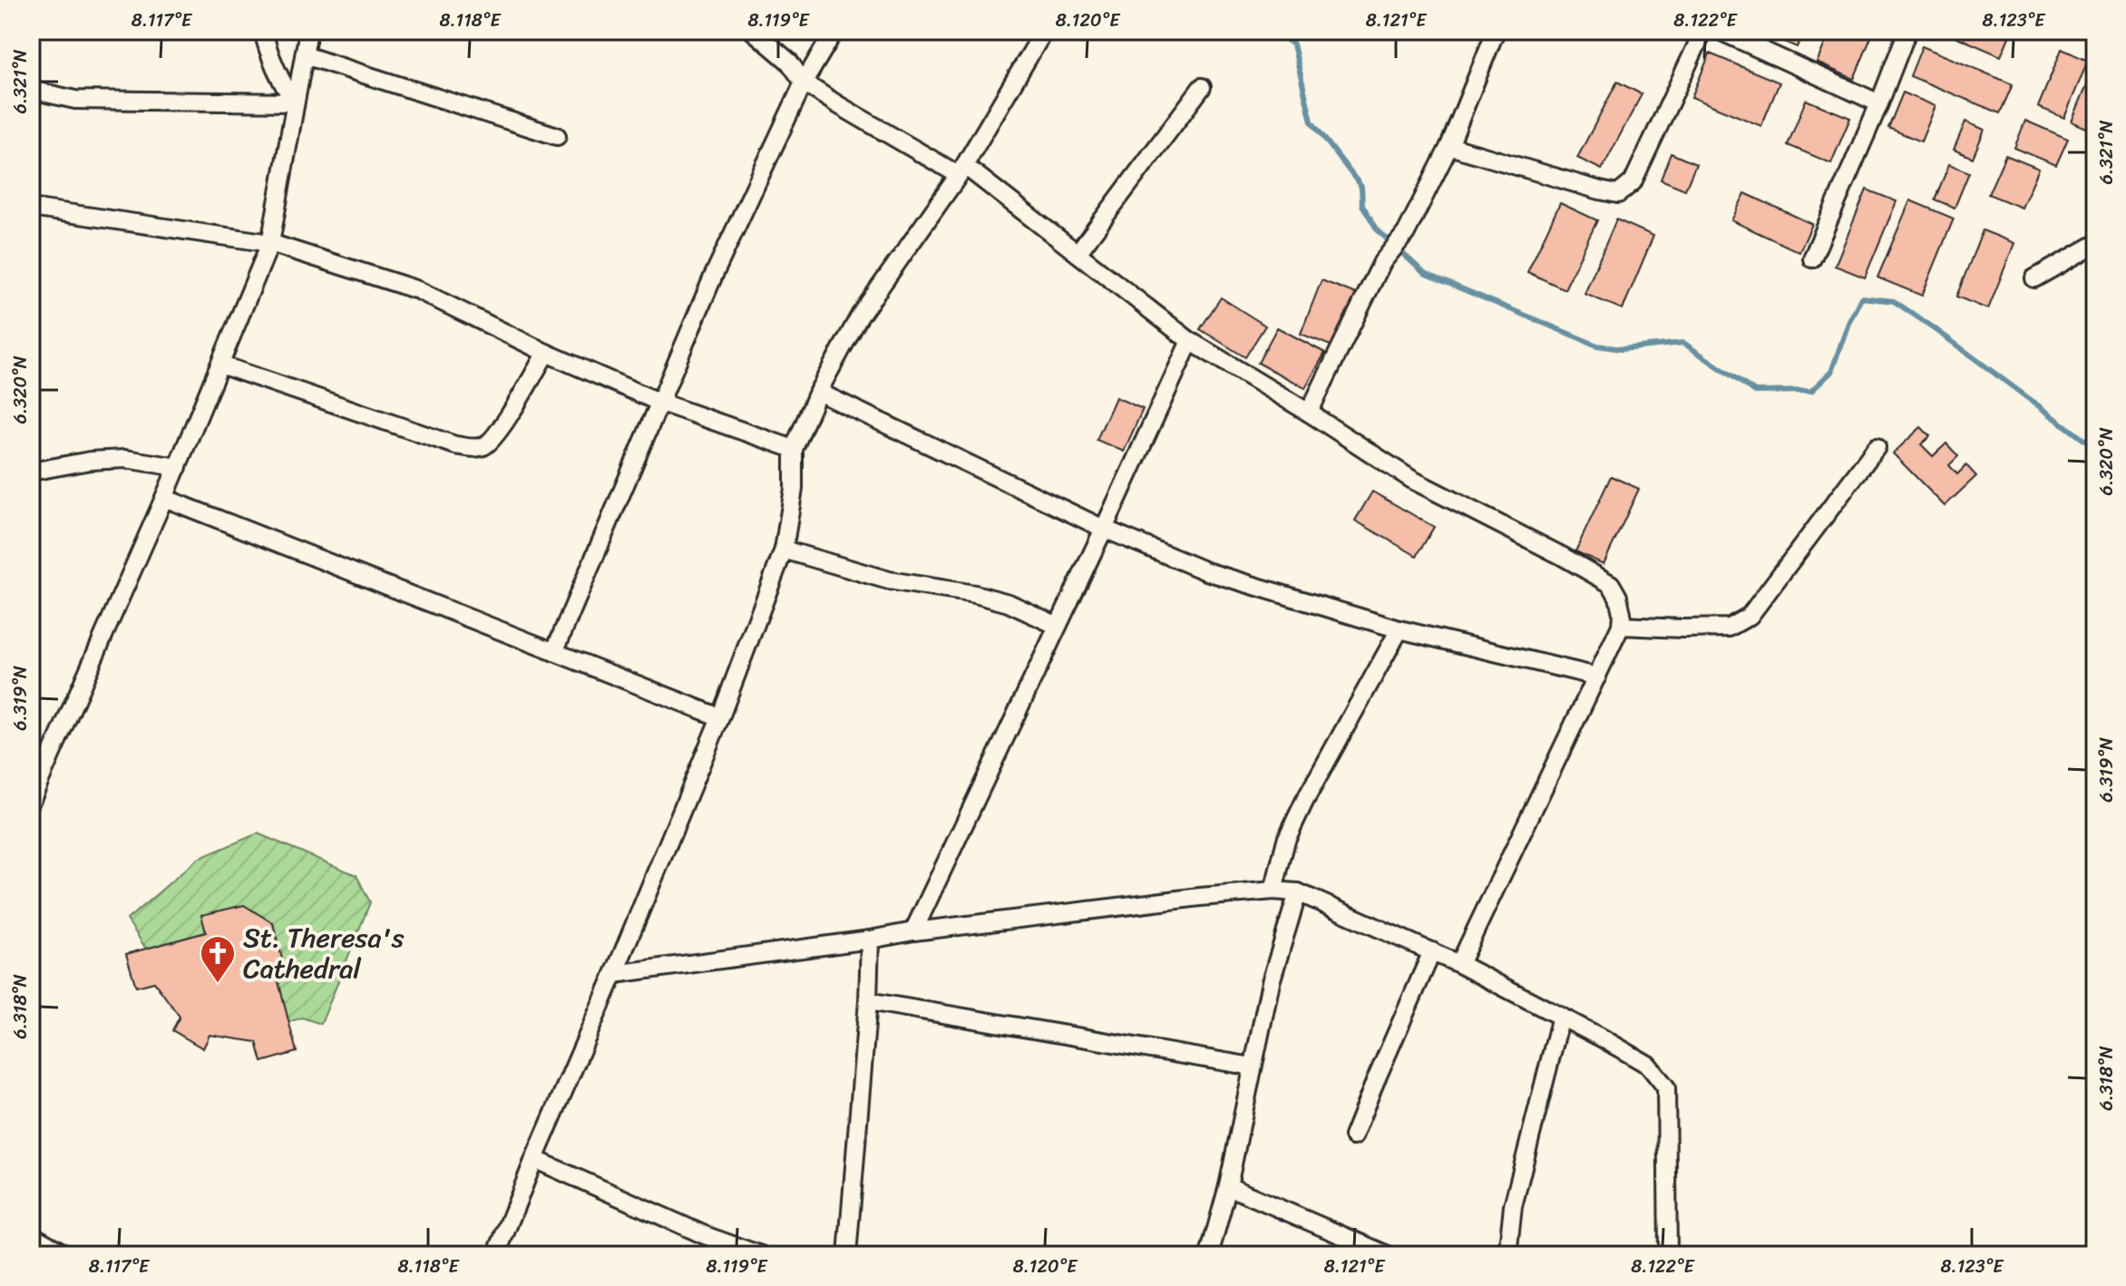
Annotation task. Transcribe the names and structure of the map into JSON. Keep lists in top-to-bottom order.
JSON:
{
  "places": {
    "church": ["St. Theresa's Cathedral"]
  },
  "coordinates": [
    "8.117°E",
    "8.118°E",
    "8.119°E",
    "8.120°E",
    "8.121°E",
    "8.122°E",
    "8.123°E",
    "6.321°N",
    "6.320°N",
    "6.319°N",
    "6.318°N"
  ]
}
